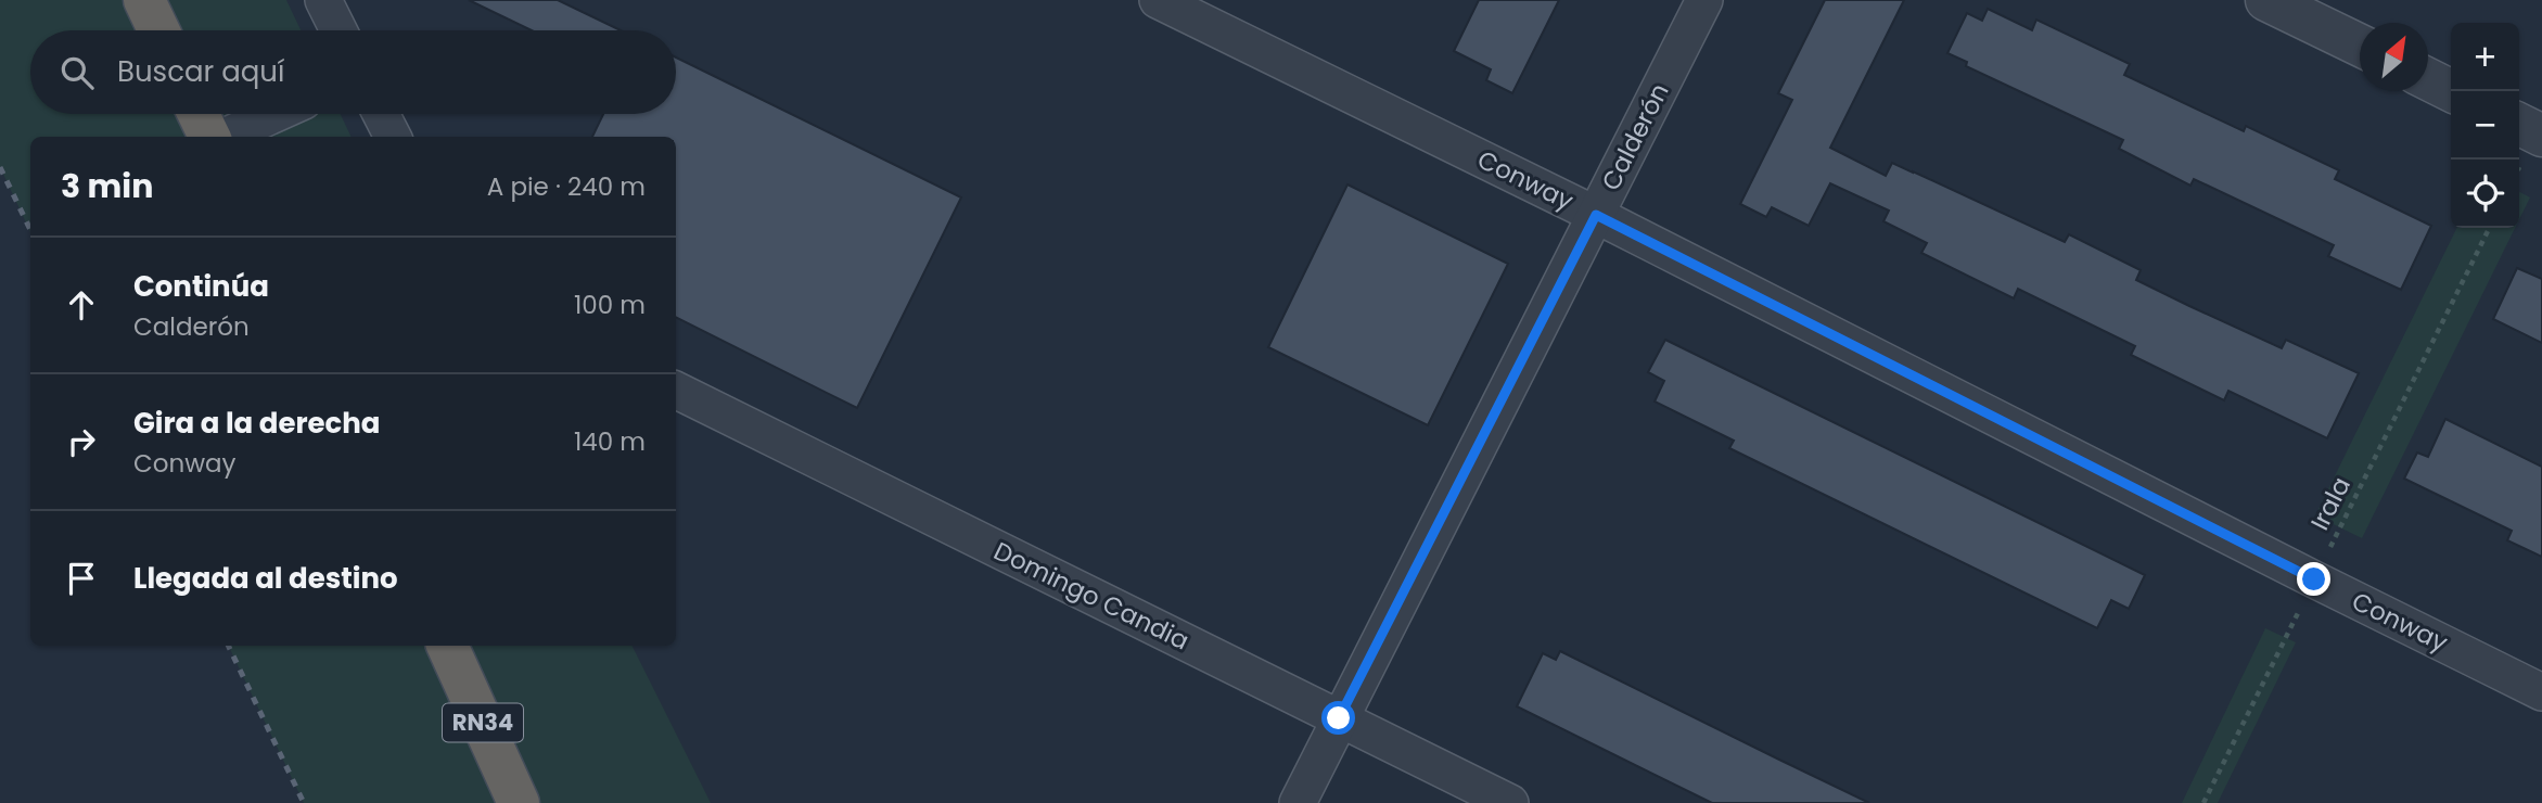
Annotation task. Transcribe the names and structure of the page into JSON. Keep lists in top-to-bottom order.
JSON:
{
  "streets": {
    "highway": ["RN34"],
    "street": ["Calderón", "Conway", "Domingo Candia"],
    "path": ["Irala"]
  },
  "crossings": [
    ["Calderón", "Conway"],
    ["Calderón", "Domingo Candia"],
    ["Conway", "Irala"]
  ],
  "north": "top right",
  "page": {
    "map_buttons": ["+", "−"],
    "search": "Buscar aquí",
    "heading": ["3 min", "A pie · 240 m"],
    "list": [
      ["Continúa", "Calderón", "100 m"],
      ["Gira a la derecha", "Conway", "140 m"],
      "Llegada al destino"
    ]
  }
}
